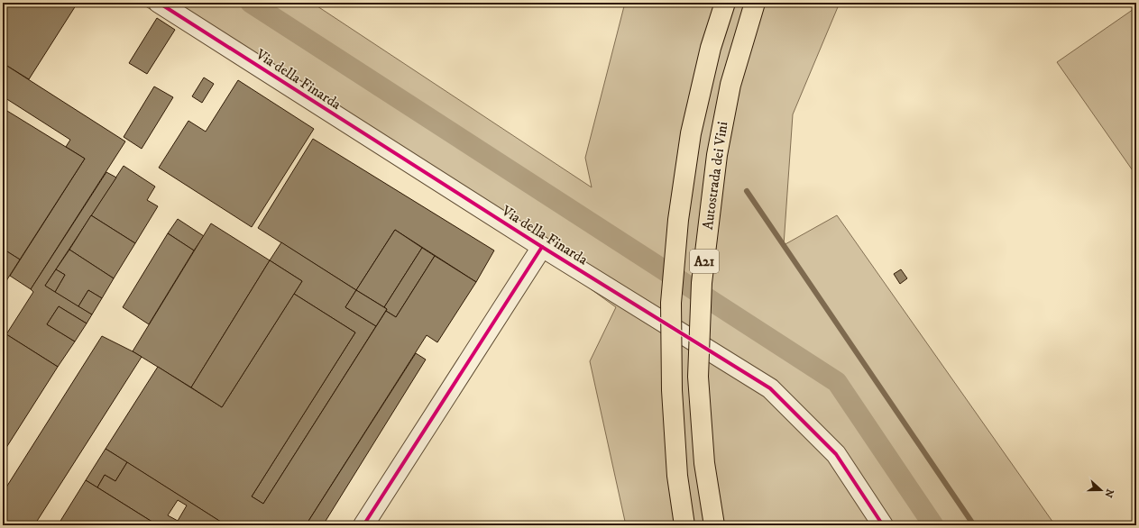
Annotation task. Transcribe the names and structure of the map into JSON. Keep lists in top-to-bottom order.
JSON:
{
  "streets": {
    "highway": ["Autostrada dei Vini", "A21"],
    "street": ["Via della Finarda"]
  },
  "north": "right"
}
